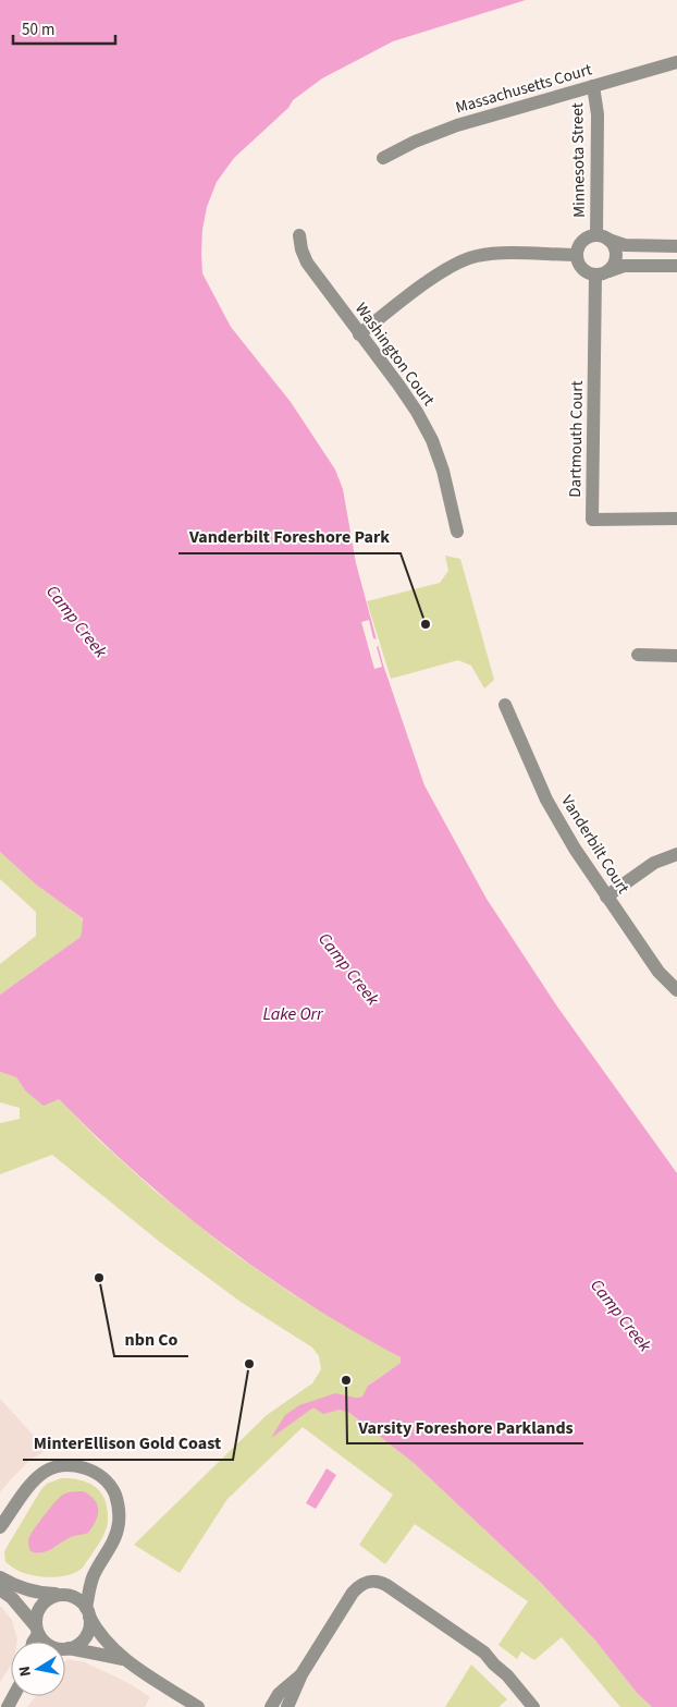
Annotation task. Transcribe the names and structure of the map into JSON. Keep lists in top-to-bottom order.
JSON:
{
  "streets": {
    "street": [
      "Massachusetts Court",
      "Minnesota Street",
      "Washington Court",
      "Dartmouth Court",
      "Vanderbilt Court"
    ]
  },
  "crossings": [
    ["Massachusetts Court", "Minnesota Street"],
    ["Minnesota Street", "Dartmouth Court"]
  ],
  "water": ["Camp Creek", "Lake Orr"],
  "places": [
    "Vanderbilt Foreshore Park",
    "nbn Co",
    "MinterEllison Gold Coast",
    "Varsity Foreshore Parklands"
  ],
  "scale_bar": "50 m",
  "north": "left"
}
